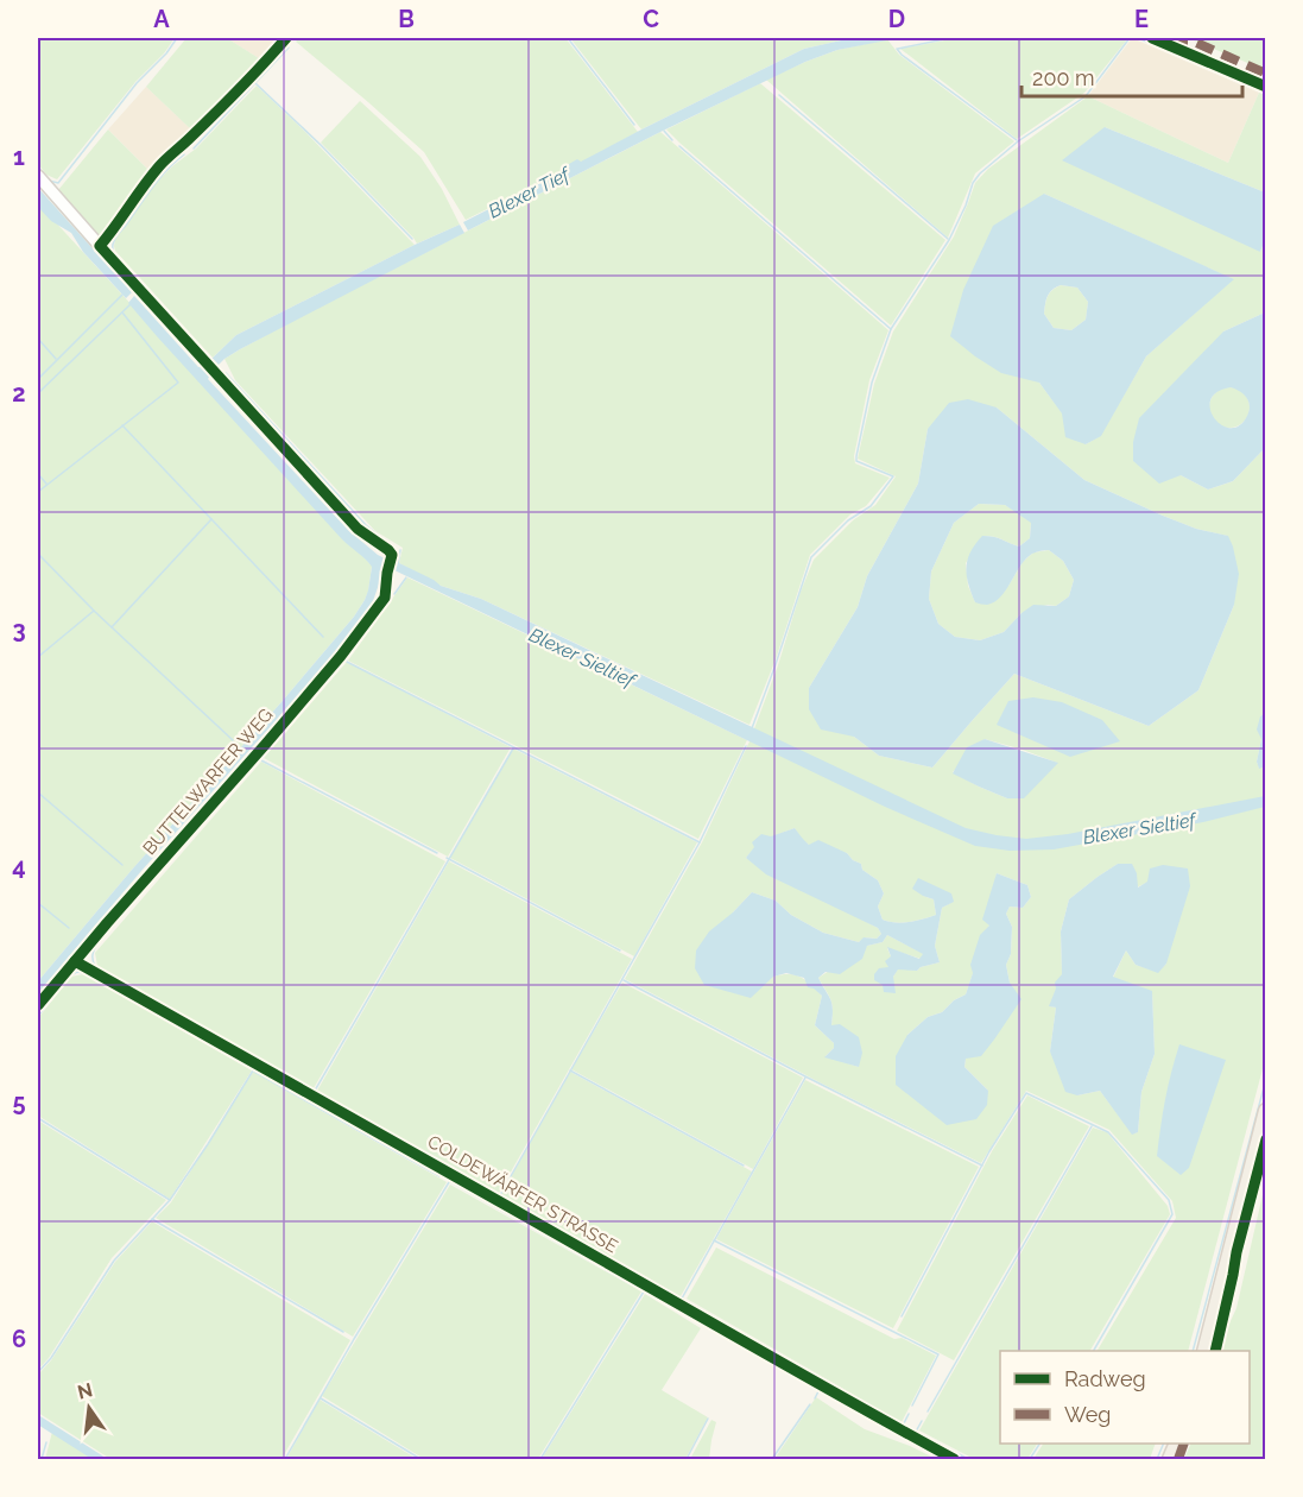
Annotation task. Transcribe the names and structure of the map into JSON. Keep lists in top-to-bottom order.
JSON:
{
  "streets": {
    "street": ["BUTTELWARFER WEG", "COLDEWÄRFER STRASSE"]
  },
  "crossings": [
    ["BUTTELWARFER WEG", "COLDEWÄRFER STRASSE"]
  ],
  "water": ["Blexer Tief", "Blexer Sieltief"],
  "legend": ["Radweg", "Weg"],
  "scale_bar": "200 m",
  "north": "top",
  "grid": {
    "columns": [
      "A",
      "B",
      "C",
      "D",
      "E"
    ],
    "rows": [
      "1",
      "2",
      "3",
      "4",
      "5",
      "6"
    ]
  }
}
